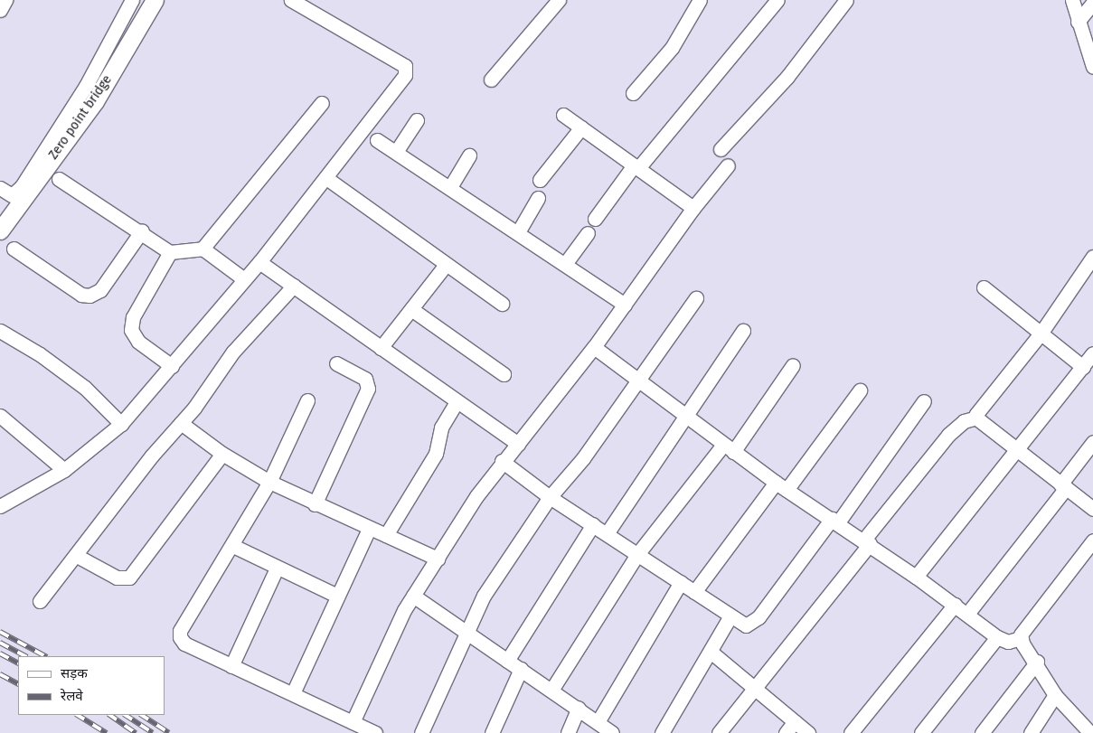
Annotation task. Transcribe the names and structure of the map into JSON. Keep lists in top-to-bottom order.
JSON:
{
  "streets": {
    "street": ["Zero point bridge"]
  },
  "legend": ["सड़क", "रेलवे"]
}
